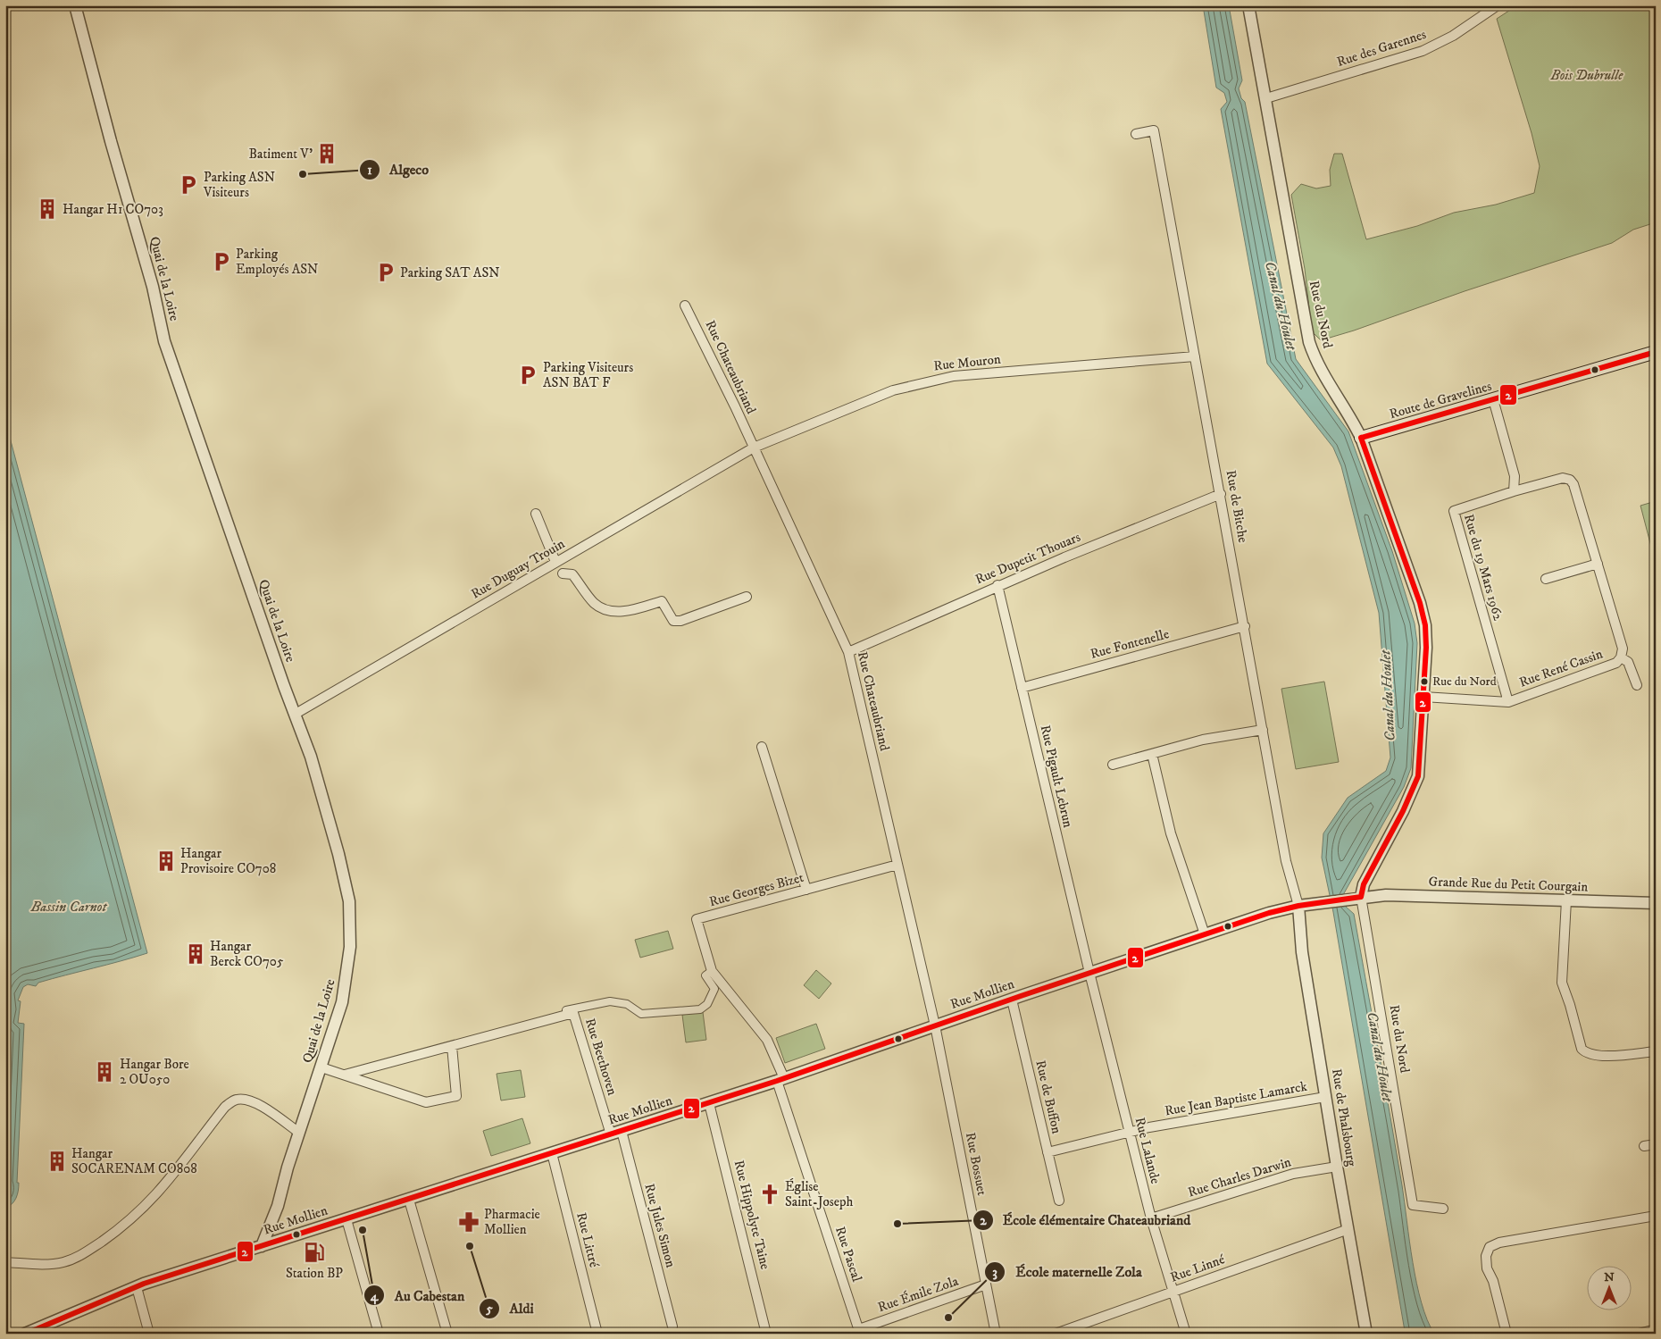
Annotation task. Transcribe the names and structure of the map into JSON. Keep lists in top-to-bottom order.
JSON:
{
  "streets": {
    "main road": ["Route de Gravelines"],
    "street": [
      "Rue des Garennes",
      "Quai de la Loire",
      "Rue du Nord",
      "Rue Mouron",
      "Rue Chateaubriand",
      "Rue de Bitche",
      "Rue Dupetit Thouars",
      "Rue du 19 Mars 1962",
      "Rue Duguay Trouin",
      "Rue Fontenelle",
      "Rue René Cassin",
      "Rue Pigault Lebrun",
      "Grande Rue du Petit Courgain",
      "Rue Georges Bizet",
      "Rue Mollien",
      "Rue Beethoven",
      "Rue de Buffon",
      "Rue Jean Baptiste Lamarck",
      "Rue de Phalsbourg",
      "Rue Lalande",
      "Rue Bossuet",
      "Rue Charles Darwin",
      "Rue Hippolyte Taine",
      "Rue Jules Simon",
      "Rue Littré",
      "Rue Pascal",
      "Rue Linné",
      "Rue Émile Zola"
    ]
  },
  "crossings": [
    ["Rue des Garennes", "Rue du Nord"],
    ["Quai de la Loire", "Rue Duguay Trouin"],
    ["Quai de la Loire", "Rue Mollien"],
    ["Rue du Nord", "Route de Gravelines"],
    ["Rue du Nord", "Grande Rue du Petit Courgain"],
    ["Rue Mouron", "Rue Chateaubriand"],
    ["Rue Mouron", "Rue de Bitche"],
    ["Rue Mouron", "Rue Duguay Trouin"],
    ["Rue Chateaubriand", "Rue Dupetit Thouars"],
    ["Rue Chateaubriand", "Rue Duguay Trouin"],
    ["Rue Chateaubriand", "Rue Georges Bizet"],
    ["Rue Chateaubriand", "Rue Mollien"],
    ["Rue Chateaubriand", "Rue Bossuet"],
    ["Rue de Bitche", "Rue Dupetit Thouars"],
    ["Rue de Bitche", "Rue Fontenelle"],
    ["Rue de Bitche", "Rue Mollien"],
    ["Rue de Bitche", "Rue de Phalsbourg"],
    ["Rue Dupetit Thouars", "Rue Pigault Lebrun"],
    ["Rue du 19 Mars 1962", "Rue René Cassin"],
    ["Rue Fontenelle", "Rue Pigault Lebrun"],
    ["Rue Pigault Lebrun", "Rue Mollien"],
    ["Rue Pigault Lebrun", "Rue Lalande"],
    ["Grande Rue du Petit Courgain", "Rue Mollien"],
    ["Rue Georges Bizet", "Rue Mollien"],
    ["Rue Georges Bizet", "Rue Pascal"],
    ["Rue Mollien", "Rue Beethoven"],
    ["Rue Mollien", "Rue de Buffon"],
    ["Rue Mollien", "Rue de Phalsbourg"],
    ["Rue Mollien", "Rue Lalande"],
    ["Rue Mollien", "Rue Bossuet"],
    ["Rue Mollien", "Rue Hippolyte Taine"],
    ["Rue Mollien", "Rue Jules Simon"],
    ["Rue Mollien", "Rue Littré"],
    ["Rue Mollien", "Rue Pascal"],
    ["Rue Beethoven", "Rue Jules Simon"],
    ["Rue de Buffon", "Rue Jean Baptiste Lamarck"],
    ["Rue Jean Baptiste Lamarck", "Rue de Phalsbourg"],
    ["Rue Jean Baptiste Lamarck", "Rue Lalande"],
    ["Rue de Phalsbourg", "Rue Charles Darwin"],
    ["Rue de Phalsbourg", "Rue Linné"],
    ["Rue Lalande", "Rue Charles Darwin"],
    ["Rue Lalande", "Rue Linné"],
    ["Rue Bossuet", "Rue Émile Zola"],
    ["Rue Pascal", "Rue Émile Zola"]
  ],
  "water": ["Canal du Houlet", "Bassin Carnot"],
  "parks": ["Bois Dubrulle"],
  "places": {
    "building": [
      "Batiment V'",
      "Hangar H1 CO703",
      "Hangar Provisoire CO708",
      "Hangar Berck CO705",
      "Hangar Bore 2 OU050",
      "Hangar SOCARENAM CO808"
    ],
    "other": [
      "Algeco",
      "Rue du Nord",
      "École élémentaire Chateaubriand",
      "Au Cabestan",
      "Aldi",
      "École maternelle Zola"
    ],
    "parking": [
      "Parking ASN Visiteurs",
      "Parking Employés ASN",
      "Parking SAT ASN",
      "Parking Visiteurs ASN BAT F"
    ],
    "church": ["Église Saint-Joseph"],
    "pharmacy": ["Pharmacie Mollien"],
    "fuel station": ["Station BP"]
  },
  "lines": ["transit line 2"],
  "north": "top"
}
